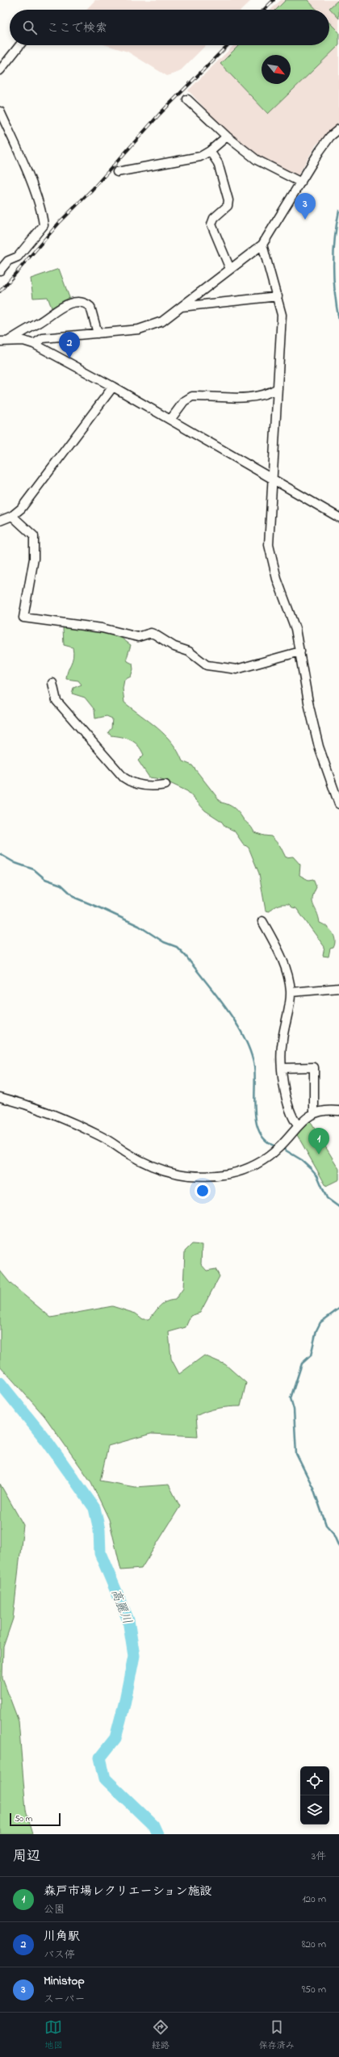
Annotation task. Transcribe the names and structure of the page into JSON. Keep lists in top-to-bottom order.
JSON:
{
  "water": ["高麗川"],
  "scale_bar": "50 m",
  "north": "bottom right",
  "page": {
    "search": "ここで検索",
    "pins": ["3", "2", "1"],
    "scale": "50 m",
    "heading": ["周辺", "3件"],
    "list": [
      {
        "mark": "1",
        "name": "森戸市場レクリエーション施設",
        "note": "公園",
        "value": "120 m"
      },
      {
        "mark": "2",
        "name": "川角駅",
        "note": "バス停",
        "value": "820 m"
      },
      {
        "mark": "3",
        "name": "Ministop",
        "note": "スーパー",
        "value": "950 m"
      }
    ],
    "nav": ["地図", "経路", "保存済み"]
  }
}
